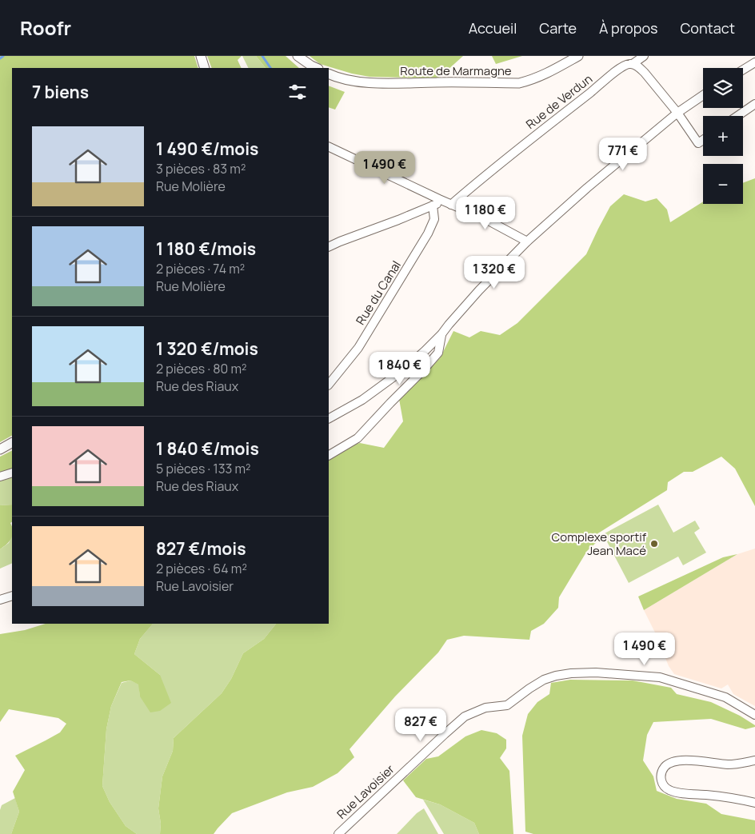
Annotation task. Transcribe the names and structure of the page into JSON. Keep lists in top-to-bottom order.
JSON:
{
  "streets": {
    "street": [
      "Route de Marmagne",
      "Rue de Verdun",
      "Rue du Canal",
      "Rue Lavoisier"
    ]
  },
  "places": ["Complexe sportif Jean Macé"],
  "page": {
    "header": "Roofr",
    "nav": [
      "Accueil",
      "Carte",
      "À propos",
      "Contact"
    ],
    "map_buttons": ["+", "−"],
    "heading": "7 biens",
    "list": [
      {
        "name": "1 490 €/mois",
        "note": "3 pièces · 83 m² · Rue Molière"
      },
      {
        "name": "1 180 €/mois",
        "note": "2 pièces · 74 m² · Rue Molière"
      },
      {
        "name": "1 320 €/mois",
        "note": "2 pièces · 80 m² · Rue des Riaux"
      },
      {
        "name": "1 840 €/mois",
        "note": "5 pièces · 133 m² · Rue des Riaux"
      },
      {
        "name": "827 €/mois",
        "note": "2 pièces · 64 m² · Rue Lavoisier"
      }
    ],
    "price": [
      "771 €",
      "1 490 €",
      "1 180 €",
      "1 320 €",
      "1 840 €",
      "1 490 €",
      "827 €"
    ]
  }
}
